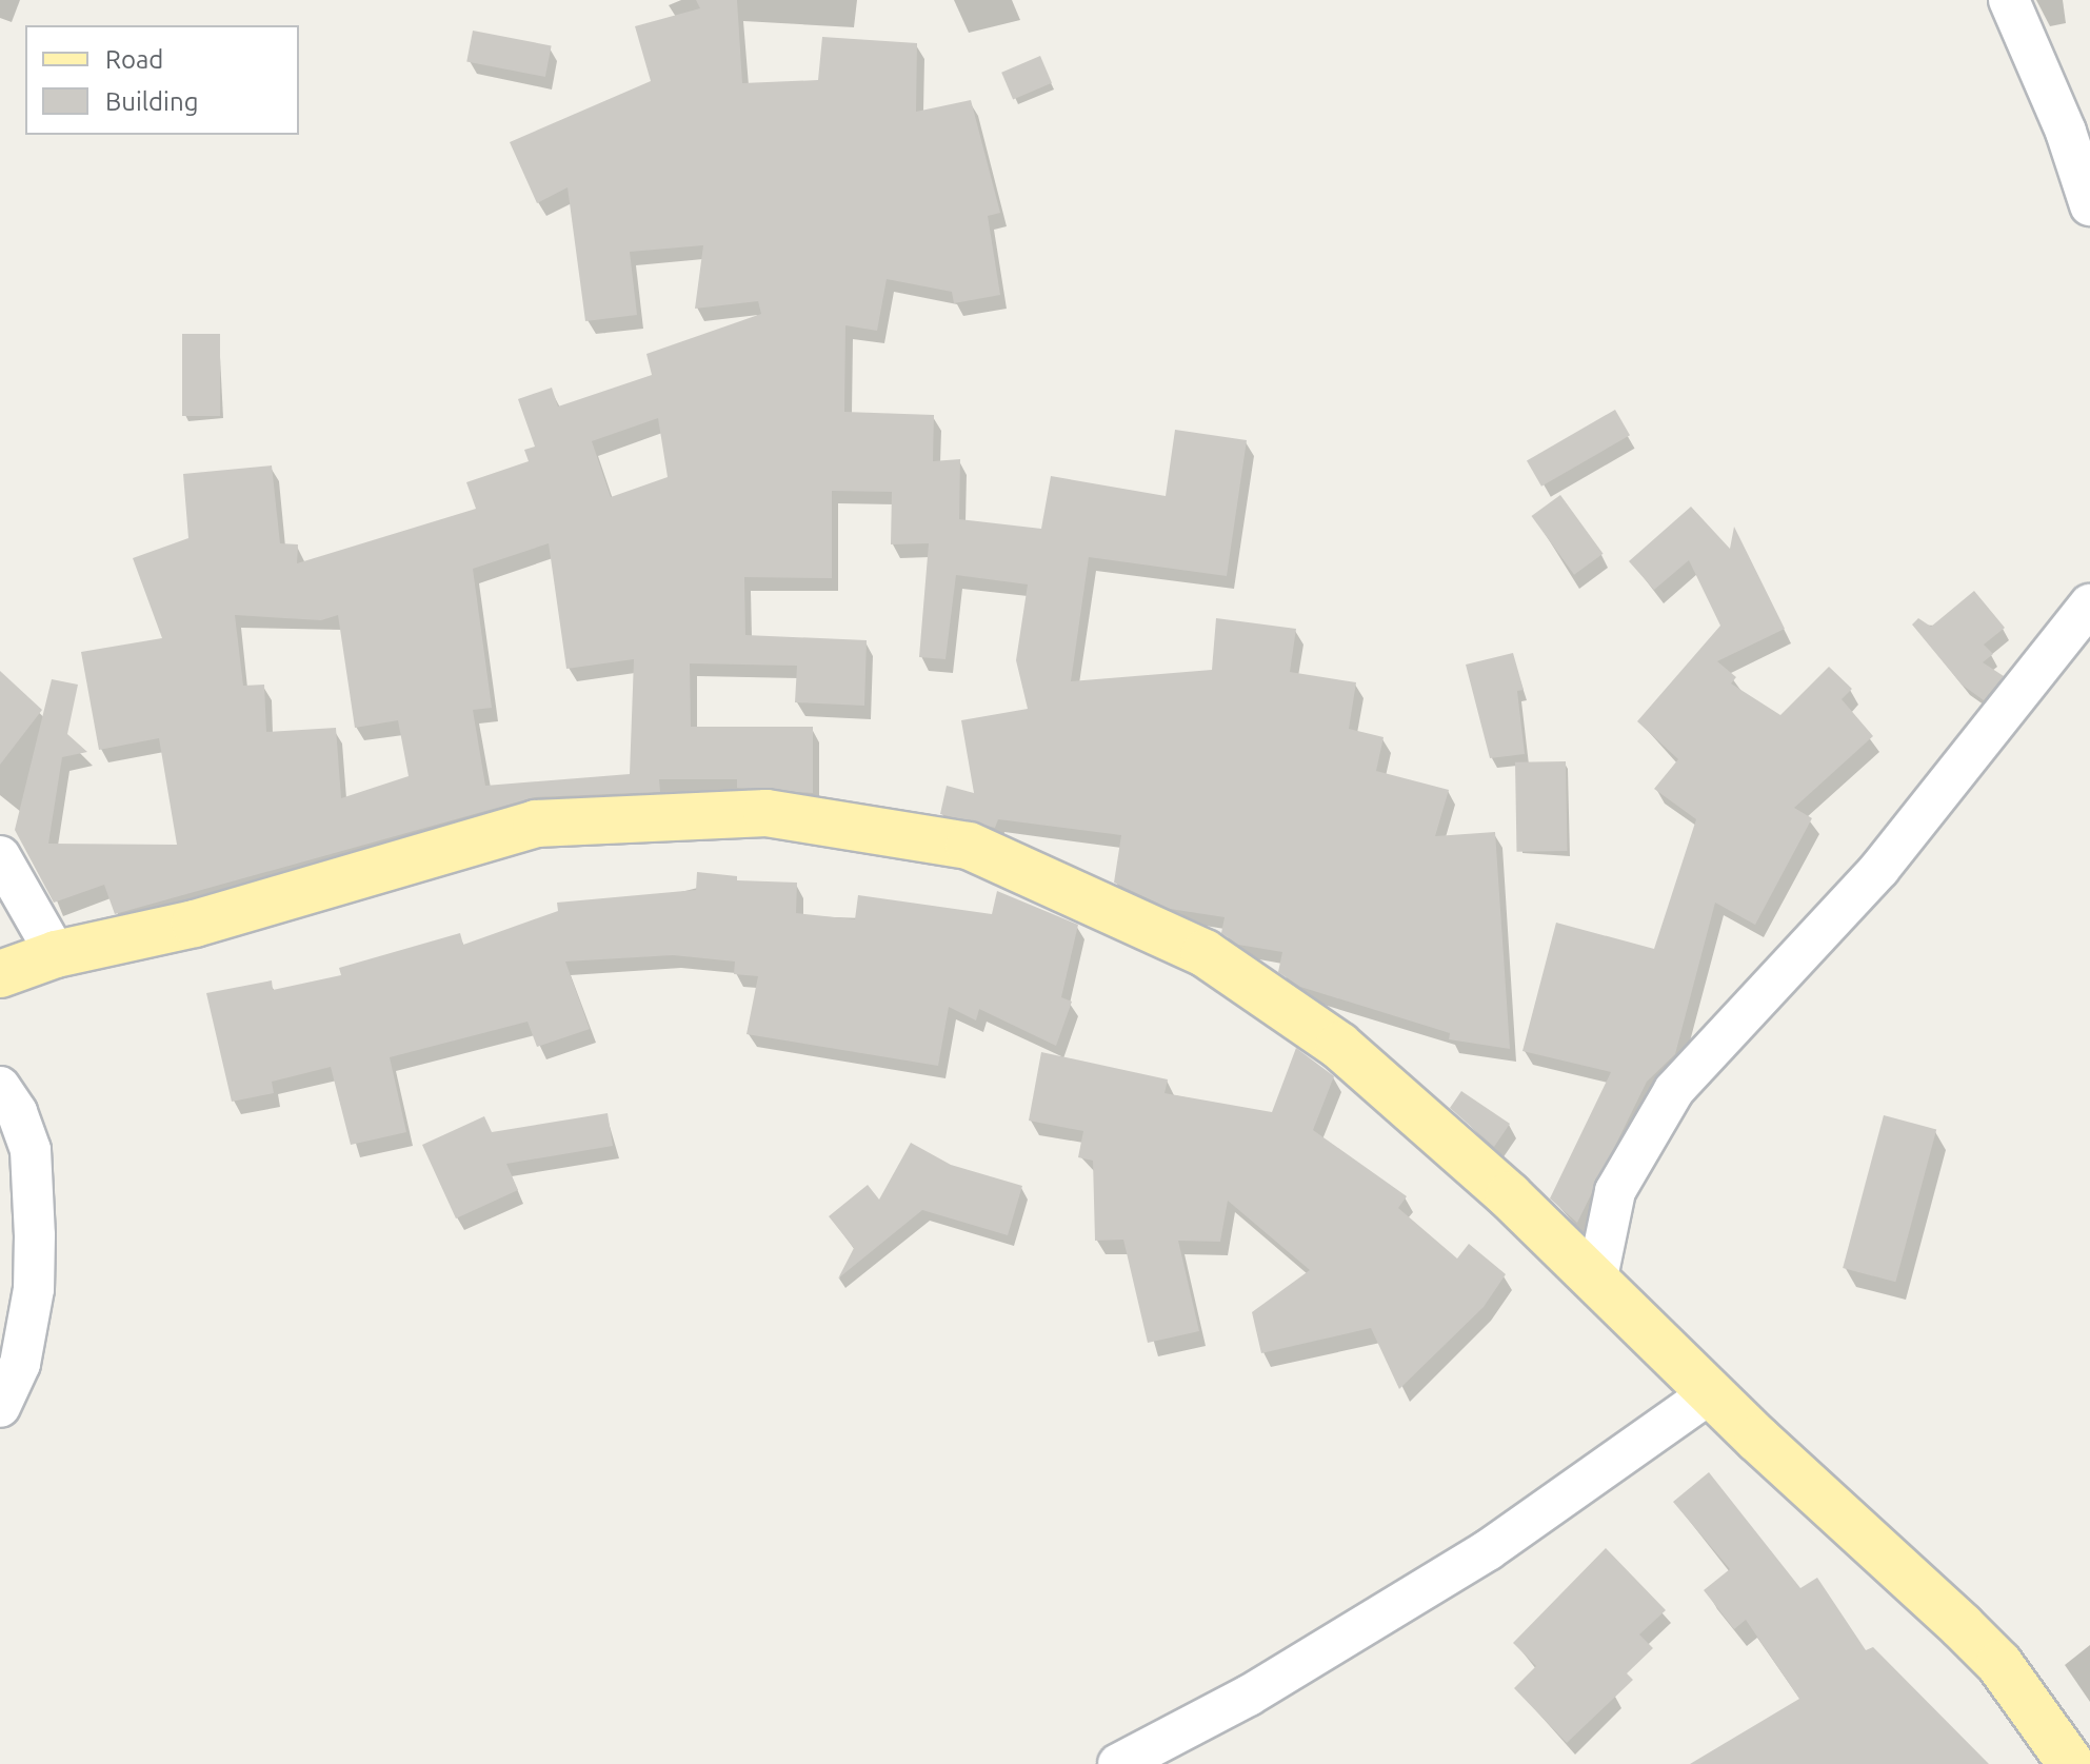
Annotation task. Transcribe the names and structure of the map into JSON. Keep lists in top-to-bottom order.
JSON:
{
  "legend": ["Road", "Building"]
}
